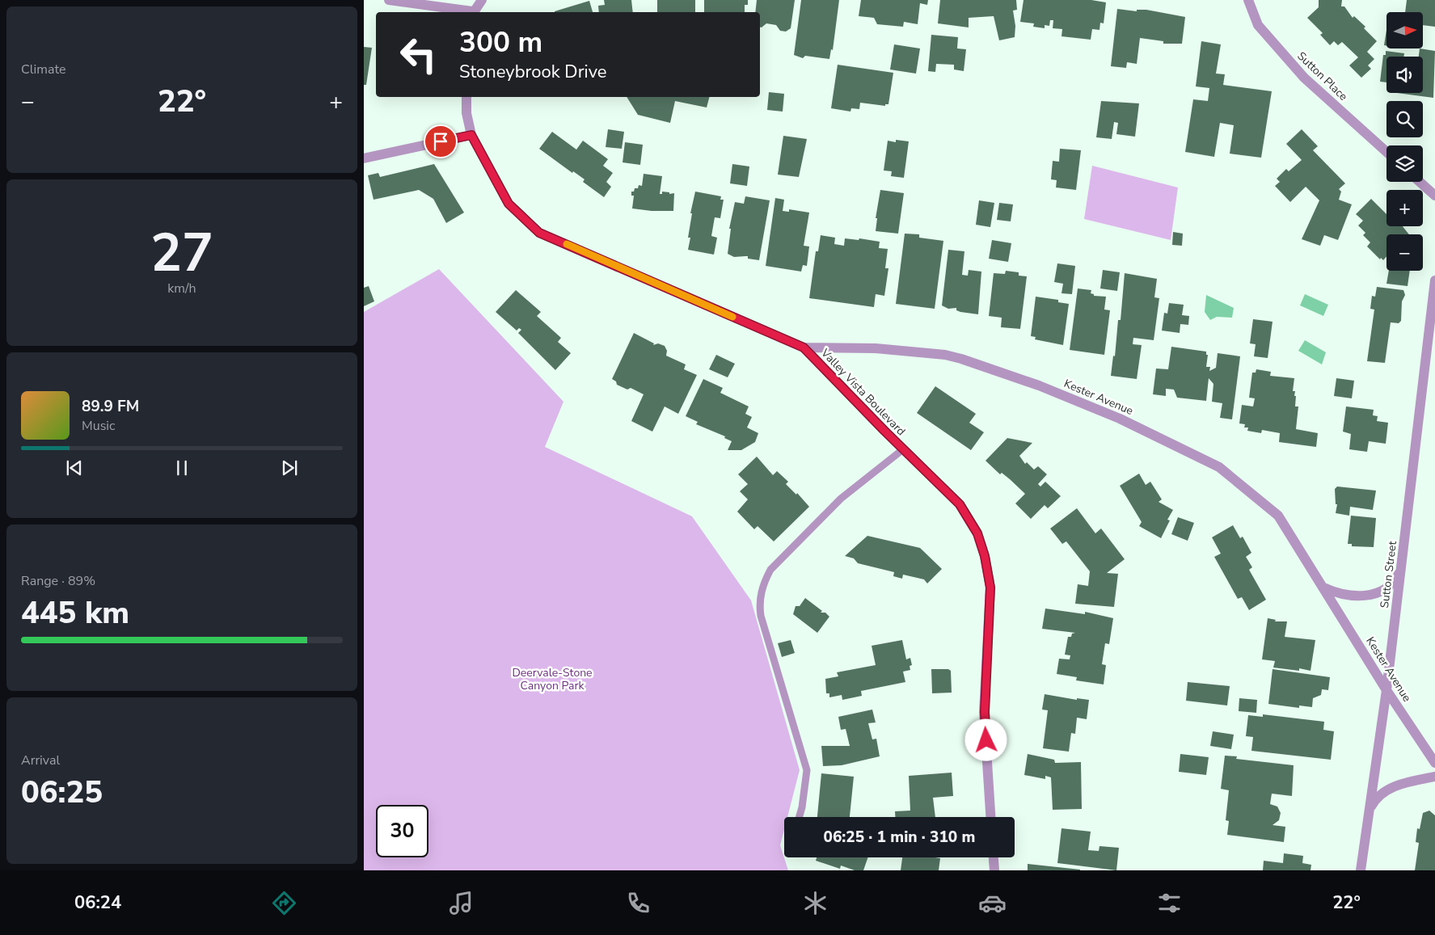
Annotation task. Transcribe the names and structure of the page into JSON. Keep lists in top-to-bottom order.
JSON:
{
  "streets": {
    "street": [
      "Sutton Place",
      "Valley Vista Boulevard",
      "Kester Avenue",
      "Sutton Street"
    ]
  },
  "crossings": [
    ["Valley Vista Boulevard", "Kester Avenue"],
    ["Kester Avenue", "Sutton Street"]
  ],
  "parks": ["Deervale-Stone Canyon Park"],
  "north": "right",
  "page": {
    "tile": [
      "Climate",
      ["27", "km/h"],
      ["Range · 89%", "445 km"],
      ["Arrival", "06:25"]
    ],
    "map_buttons": ["+", "−"],
    "turn": ["300 m", "Stoneybrook Drive"],
    "heat": ["−", "22°", "+"],
    "song": ["89.9 FM", "Music"],
    "limit": "30",
    "trip": "06:25 · 1 min · 310 m",
    "tabs": ["06:24", "22°"]
  }
}
